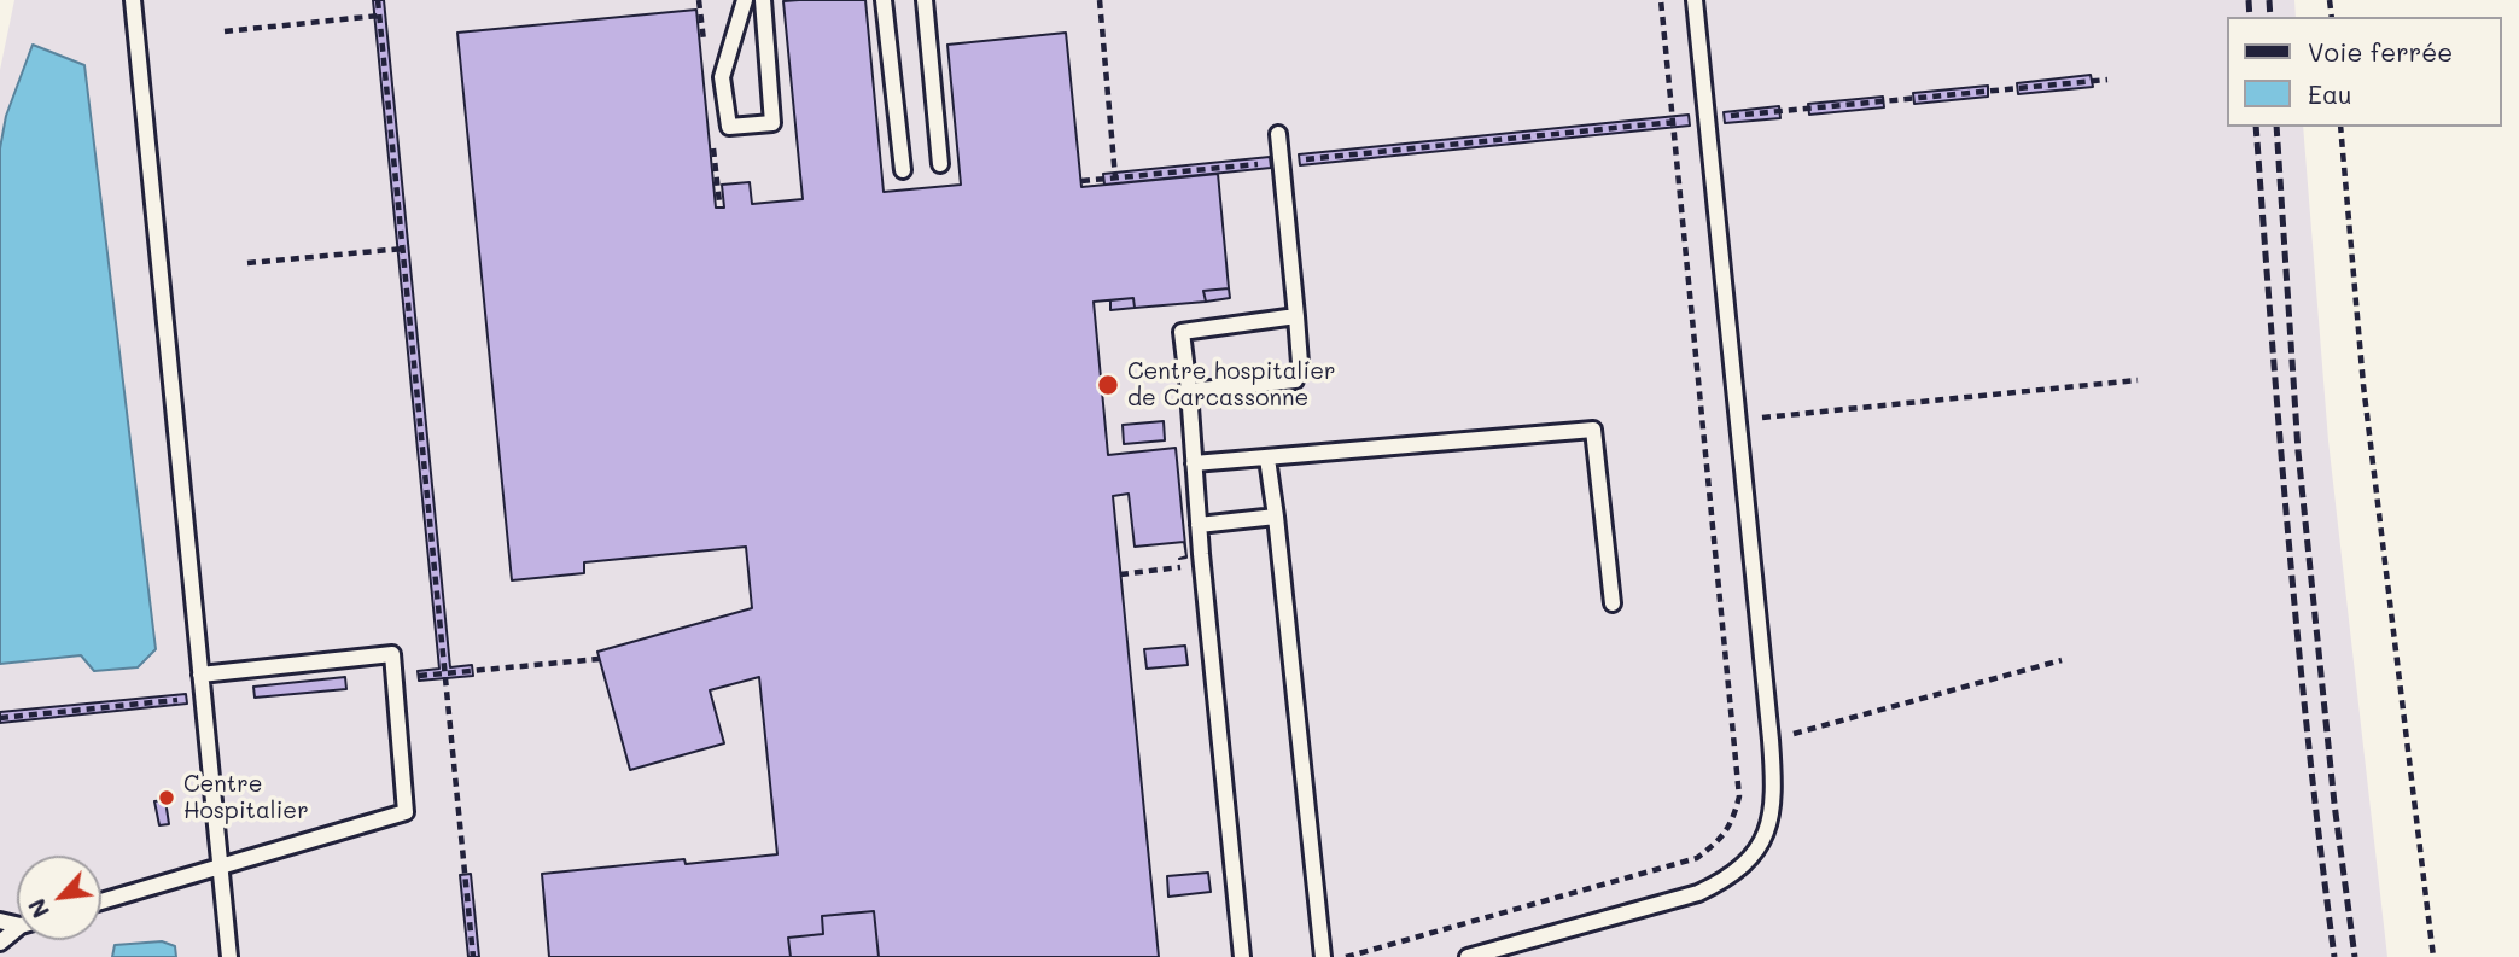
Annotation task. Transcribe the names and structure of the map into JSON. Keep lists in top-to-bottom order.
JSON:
{
  "places": ["Centre hospitalier de Carcassonne", "Centre Hospitalier"],
  "legend": ["Voie ferrée", "Eau"],
  "north": "bottom left"
}
